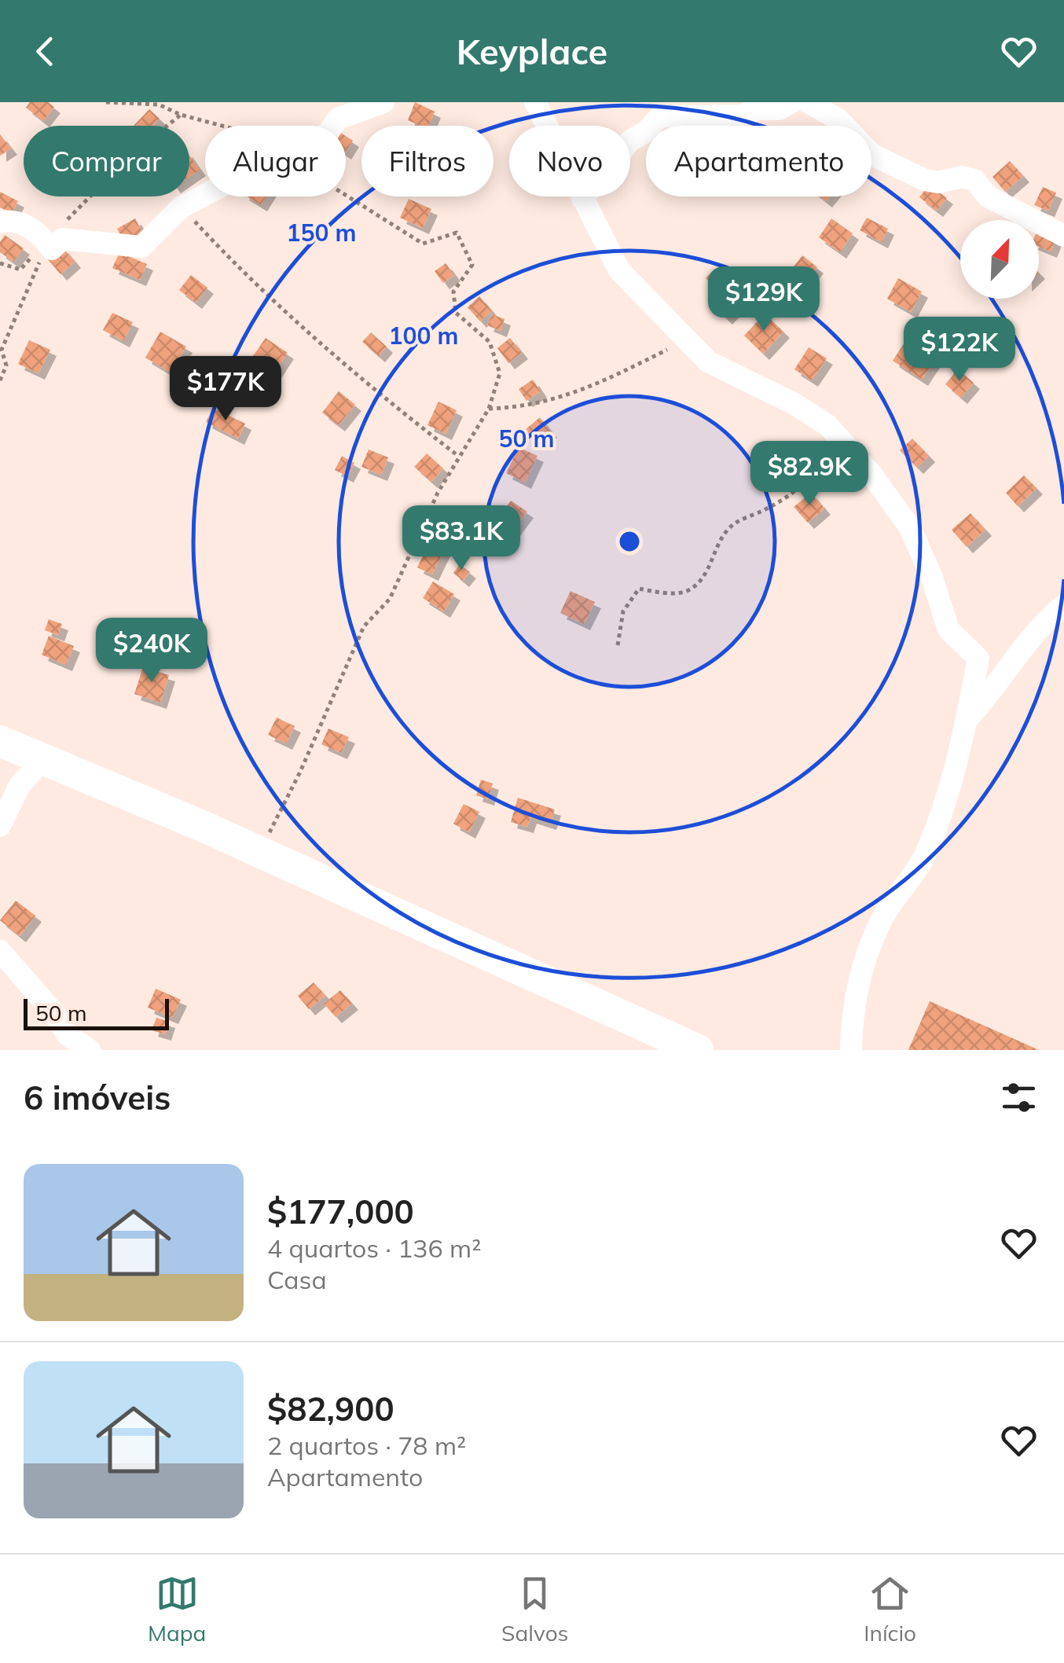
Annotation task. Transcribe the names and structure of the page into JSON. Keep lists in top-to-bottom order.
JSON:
{
  "scale_bar": "50 m",
  "north": "top right",
  "page": {
    "header": "Keyplace",
    "chip": [
      "Comprar",
      "Alugar",
      "Filtros",
      "Novo",
      "Apartamento"
    ],
    "price": [
      "$129K",
      "$122K",
      "$177K",
      "$82.9K",
      "$83.1K",
      "$240K"
    ],
    "scale": "50 m",
    "heading": "6 imóveis",
    "list": [
      {
        "name": "$177,000",
        "note": "4 quartos · 136 m² · Casa"
      },
      {
        "name": "$82,900",
        "note": "2 quartos · 78 m² · Apartamento"
      }
    ],
    "tabs": ["Mapa", "Salvos", "Início"]
  },
  "rings": ["150 m", "100 m", "50 m"]
}
